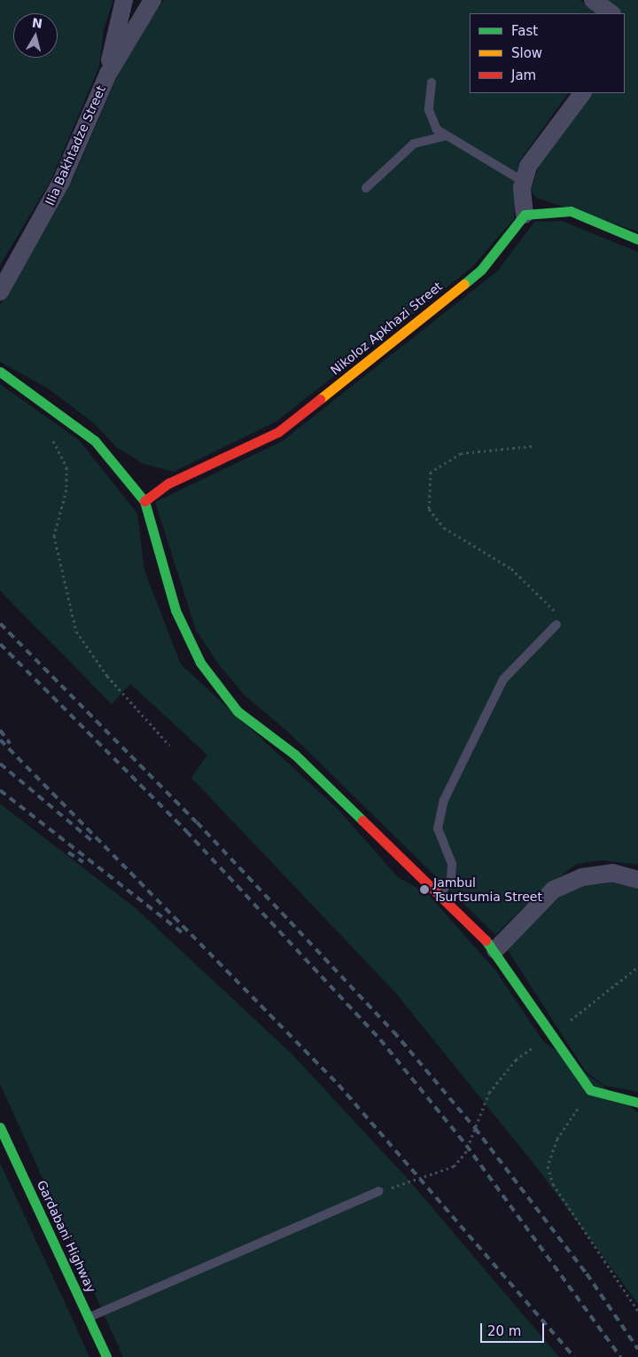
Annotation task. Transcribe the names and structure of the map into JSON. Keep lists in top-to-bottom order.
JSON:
{
  "streets": {
    "street": ["Ilia Bakhtadze Street", "Nikoloz Apkhazi Street", "Gardabani Highway"]
  },
  "places": ["Jambul Tsurtsumia Street"],
  "legend": ["Fast", "Slow", "Jam"],
  "scale_bar": "20 m",
  "north": "top"
}
